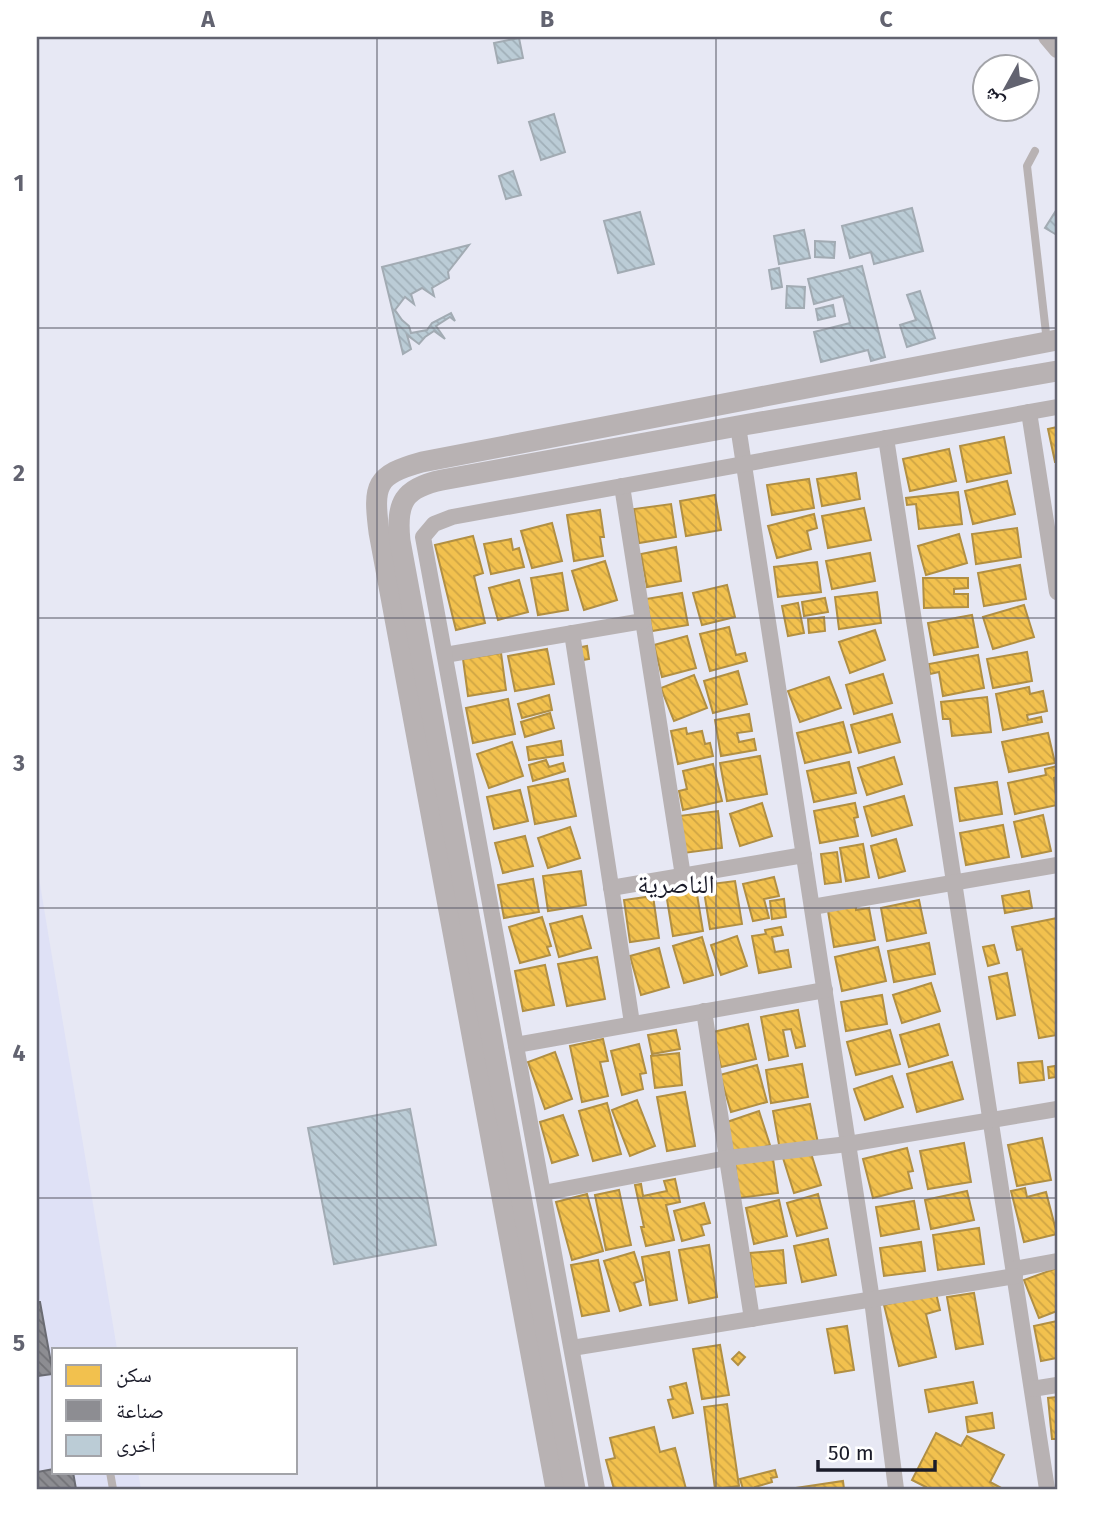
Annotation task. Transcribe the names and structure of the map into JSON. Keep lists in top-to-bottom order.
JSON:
{
  "districts": ["الناصرية"],
  "legend": ["سكن", "صناعة", "أخرى"],
  "scale_bar": "50 m",
  "north": "bottom left",
  "grid": {
    "columns": ["A", "B", "C"],
    "rows": [
      "1",
      "2",
      "3",
      "4",
      "5"
    ]
  }
}
